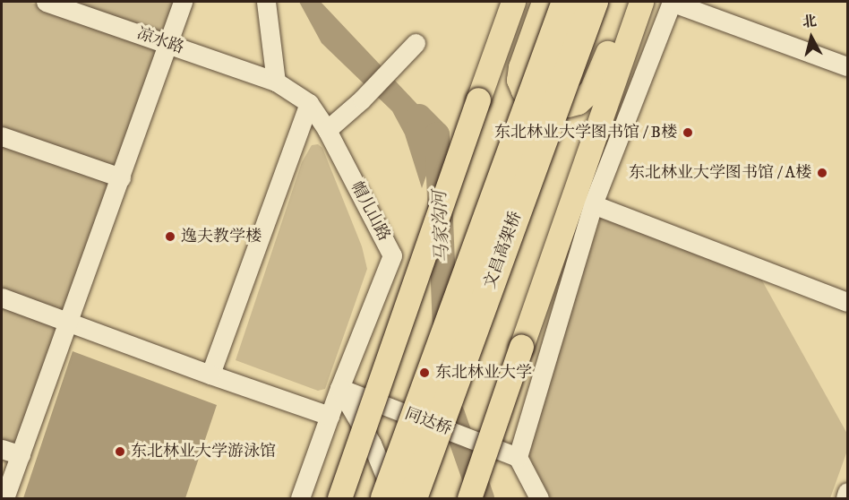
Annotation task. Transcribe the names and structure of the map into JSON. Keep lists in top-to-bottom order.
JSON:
{
  "streets": {
    "highway": ["文昌高架桥"],
    "street": ["凉水路", "帽儿山路", "同达桥"]
  },
  "crossings": [
    ["凉水路", "帽儿山路"],
    ["帽儿山路", "同达桥"]
  ],
  "water": ["马家沟河"],
  "places": [
    "东北林业大学图书馆 / B楼",
    "东北林业大学图书馆 / A楼",
    "逸夫教学楼",
    "东北林业大学",
    "东北林业大学游泳馆"
  ],
  "north": "top"
}
